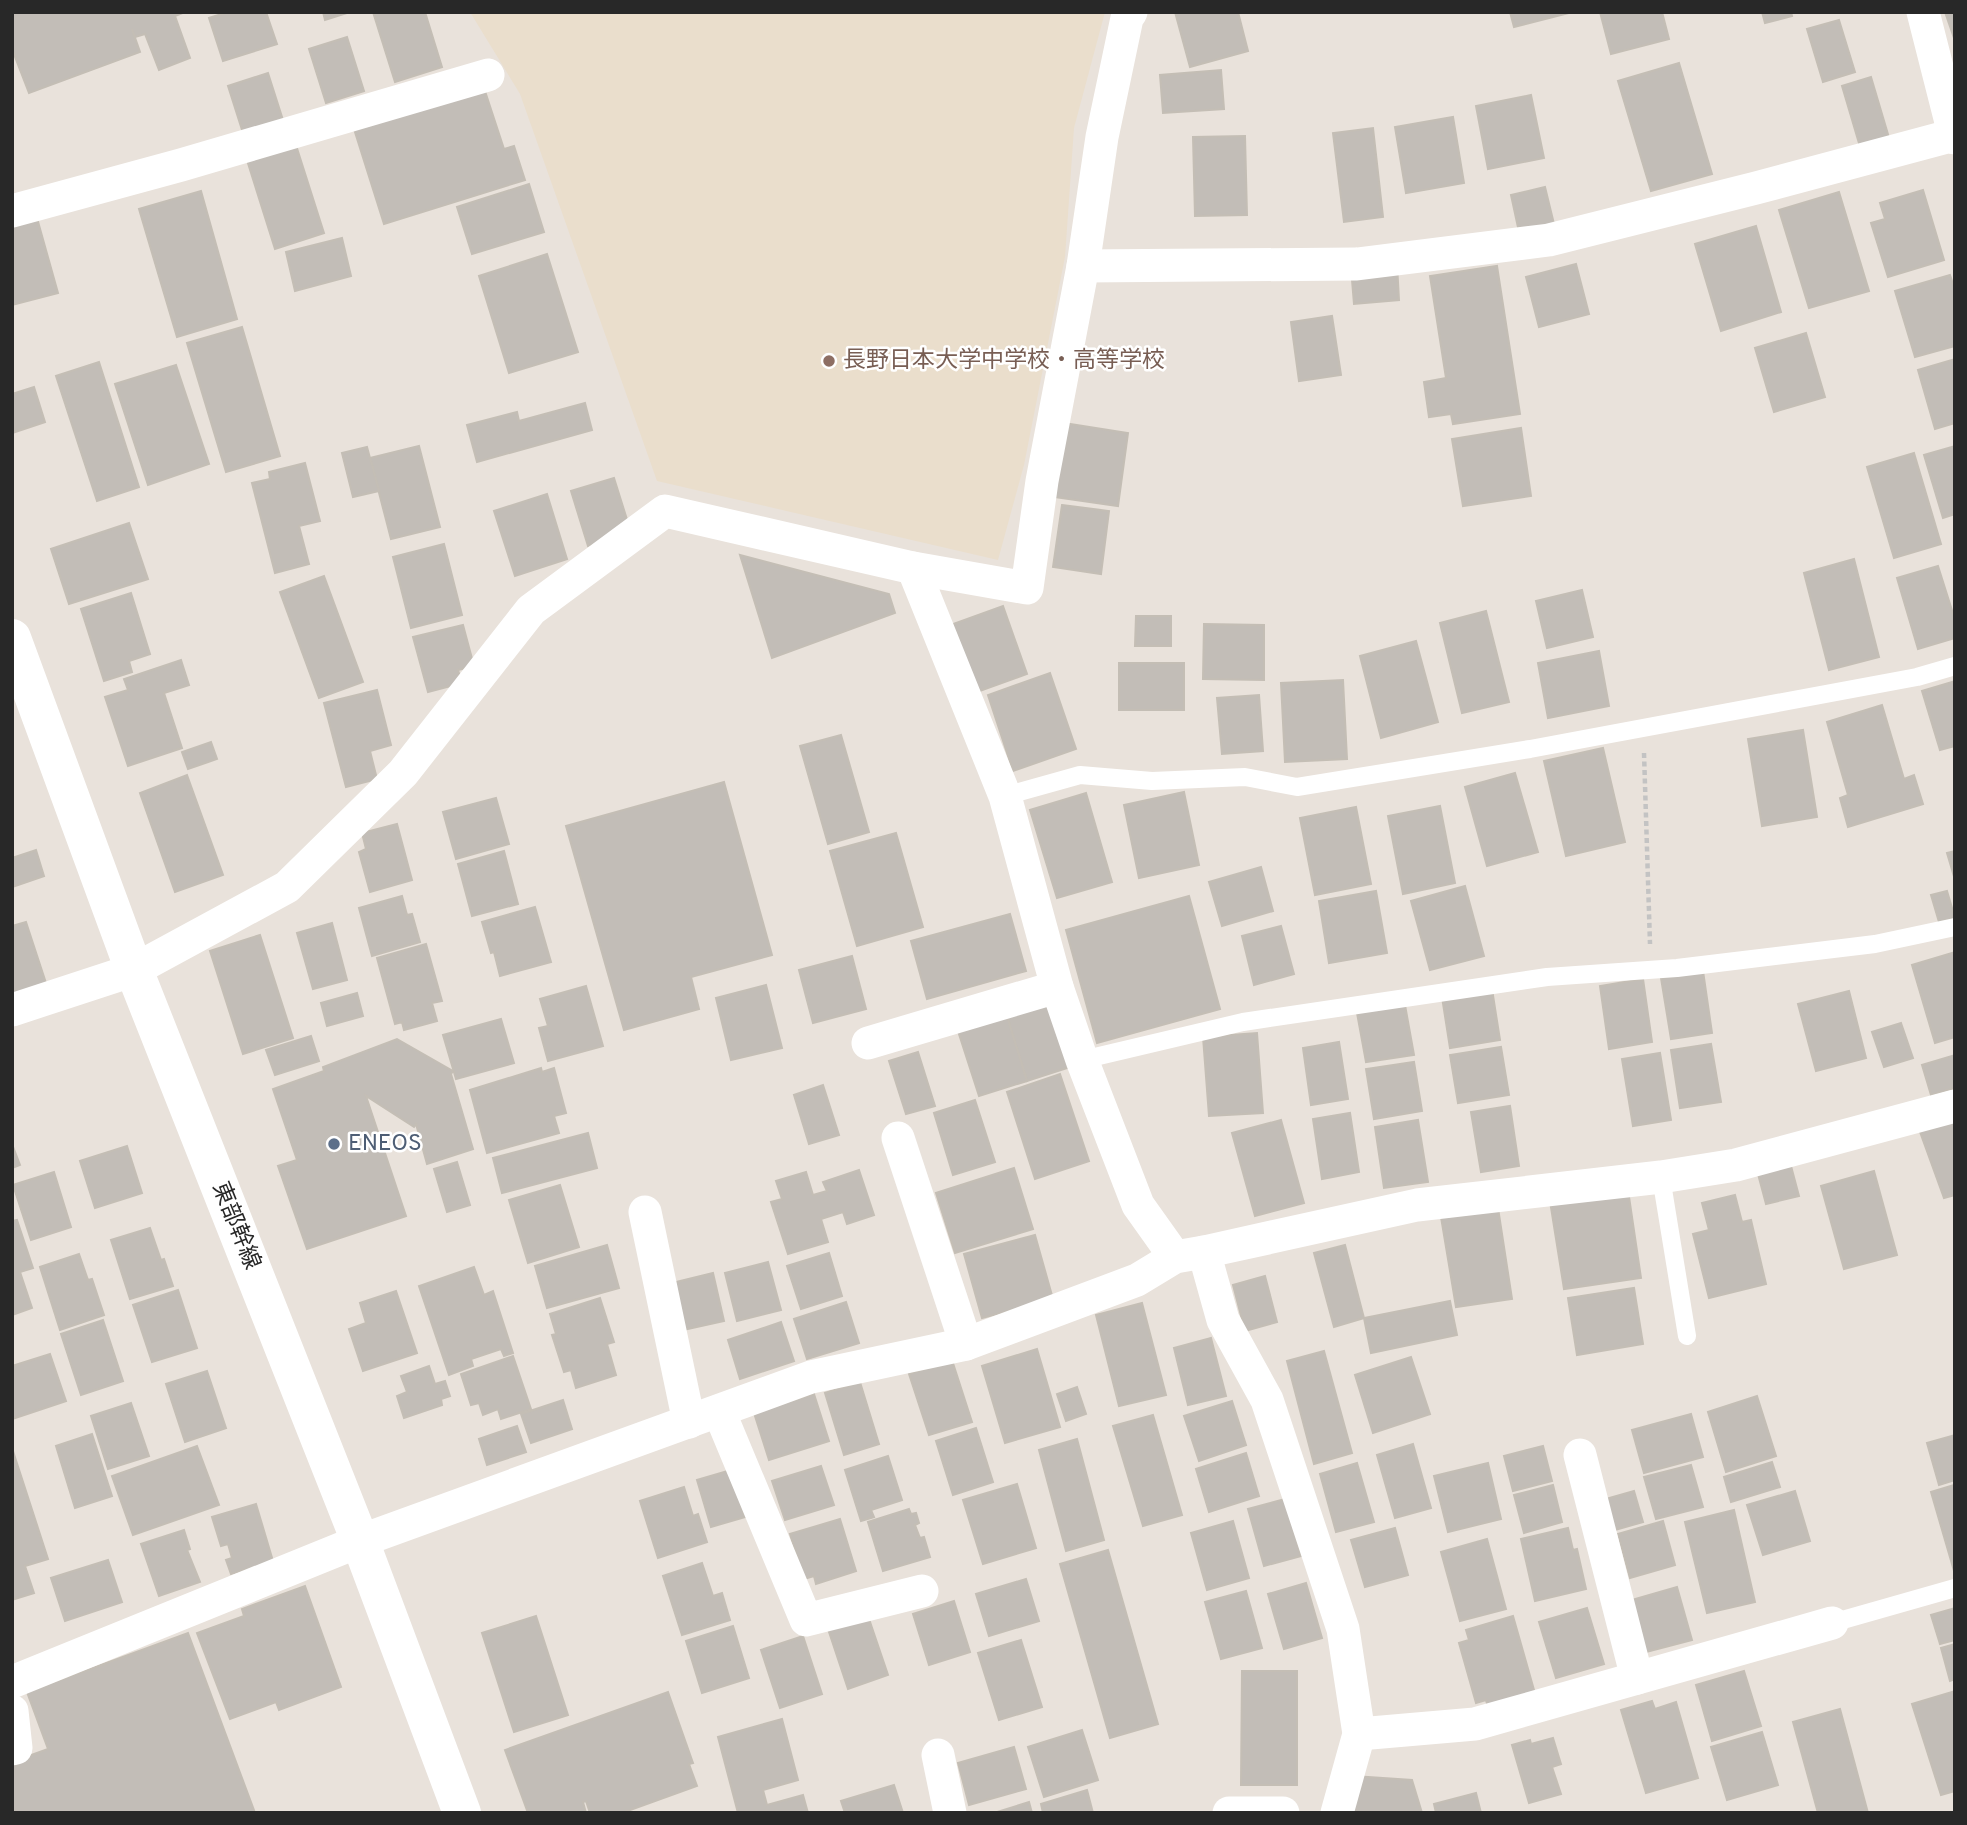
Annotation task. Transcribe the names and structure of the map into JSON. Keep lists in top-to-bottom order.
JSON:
{
  "streets": {
    "street": ["東部幹線"]
  },
  "places": ["長野日本大学中学校・高等学校", "ENEOS"]
}
